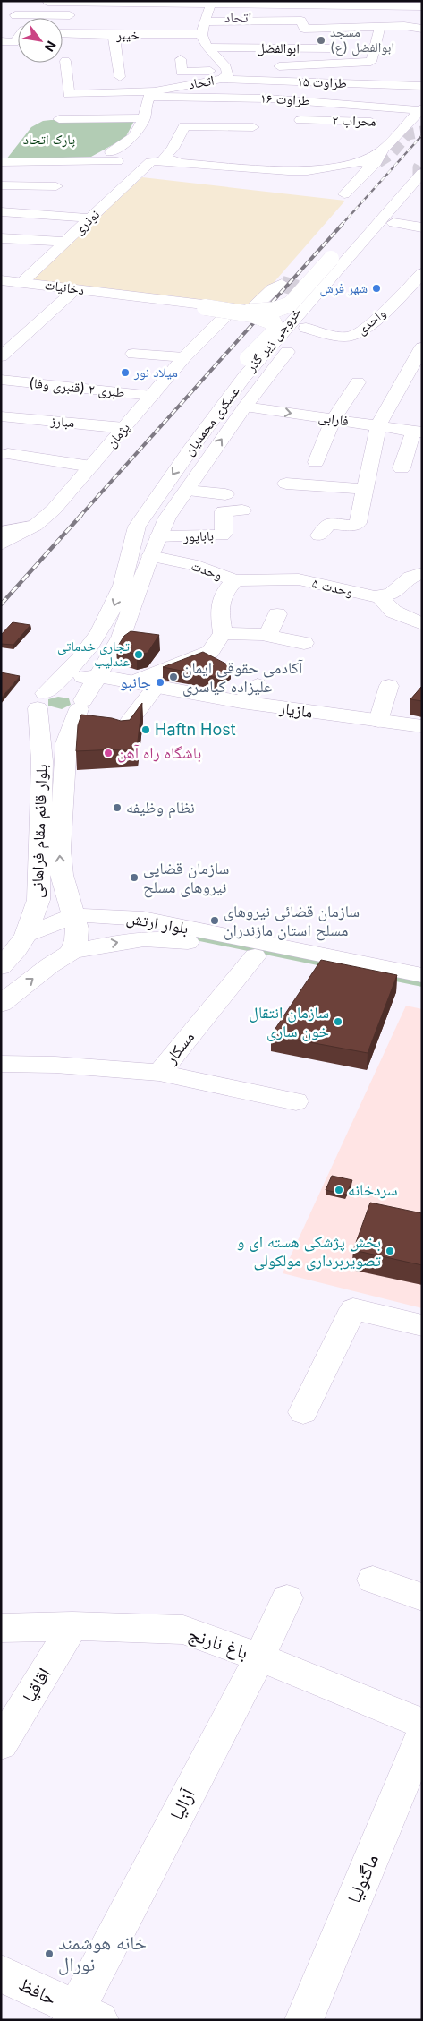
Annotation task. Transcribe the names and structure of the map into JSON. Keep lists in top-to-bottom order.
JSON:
{
  "streets": {
    "street": [
      "خیبر",
      "ابوالفضل",
      "اتحاد",
      "طراوت ۱۵",
      "طراوت ۱۶",
      "محراب ۲",
      "نوذری",
      "دخانیات",
      "واحدی",
      "خروجی زیر گذر",
      "طبری ۲ (قنبری وفا)",
      "فارابی",
      "عسکری محمدیان",
      "مبارز",
      "پژمان",
      "باباپور",
      "وحدت",
      "وحدت ۵",
      "مازیار",
      "بلوار قائم مقام فراهانی",
      "بلوار ارتش",
      "مسکار",
      "باغ نارنج",
      "اقاقیا",
      "آزالیا",
      "ماگنولیا",
      "حافظ"
    ]
  },
  "crossings": [
    ["خیبر", "اتحاد"],
    ["ابوالفضل", "اتحاد"],
    ["اتحاد", "طراوت ۱۵"],
    ["اتحاد", "طراوت ۱۶"],
    ["نوذری", "دخانیات"],
    ["دخانیات", "پژمان"],
    ["واحدی", "عسکری محمدیان"],
    ["خروجی زیر گذر", "عسکری محمدیان"],
    ["طبری ۲ (قنبری وفا)", "پژمان"],
    ["فارابی", "عسکری محمدیان"],
    ["عسکری محمدیان", "باباپور"],
    ["عسکری محمدیان", "وحدت"],
    ["عسکری محمدیان", "مازیار"],
    ["عسکری محمدیان", "بلوار قائم مقام فراهانی"],
    ["مبارز", "پژمان"],
    ["وحدت", "وحدت ۵"],
    ["مازیار", "بلوار قائم مقام فراهانی"],
    ["بلوار قائم مقام فراهانی", "بلوار ارتش"],
    ["بلوار ارتش", "مسکار"],
    ["باغ نارنج", "اقاقیا"],
    ["باغ نارنج", "آزالیا"],
    ["آزالیا", "حافظ"]
  ],
  "districts": ["اتحاد"],
  "parks": ["پارک اتحاد"],
  "places": [
    "مسجد ابوالفضل (ع)",
    "شهر فرش",
    "میلاد نور",
    "تجاری خدماتی عندلیب",
    "آکادمی حقوقی ایمان علیزاده کیاسری",
    "جانبو",
    "Haftn Host",
    "باشگاه راه آهن",
    "نظام وظیفه",
    "سازمان قضایی نیروهای مسلح",
    "سازمان قضائی نیروهای مسلح استان مازندران",
    "سازمان انتقال خون ساری",
    "سردخانه",
    "بخش پژشکی هسته ای و تصویربرداری مولکولی",
    "خانه هوشمند نورال"
  ],
  "north": "bottom right"
}
